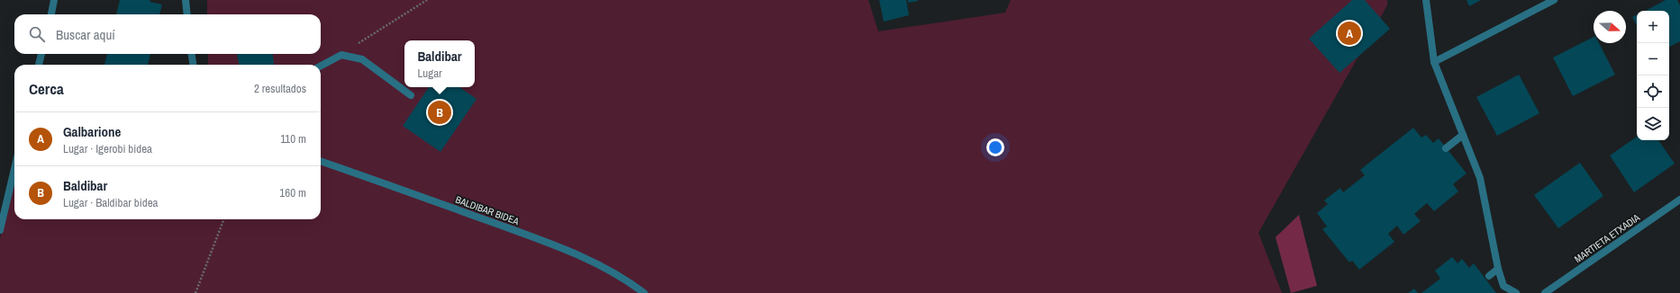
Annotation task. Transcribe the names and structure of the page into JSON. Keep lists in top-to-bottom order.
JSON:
{
  "streets": {
    "street": ["BALDIBAR BIDEA", "MARTIETA ETXADIA"]
  },
  "north": "right",
  "page": {
    "map_buttons": ["+", "−"],
    "search": "Buscar aquí",
    "pins": ["A", "B"],
    "popup": ["Baldibar", "Lugar"],
    "heading": ["Cerca", "2 resultados"],
    "list": [
      {
        "mark": "A",
        "name": "Galbarione",
        "note": "Lugar · Igerobi bidea",
        "value": "110 m"
      },
      {
        "mark": "B",
        "name": "Baldibar",
        "note": "Lugar · Baldibar bidea",
        "value": "160 m"
      }
    ]
  }
}
